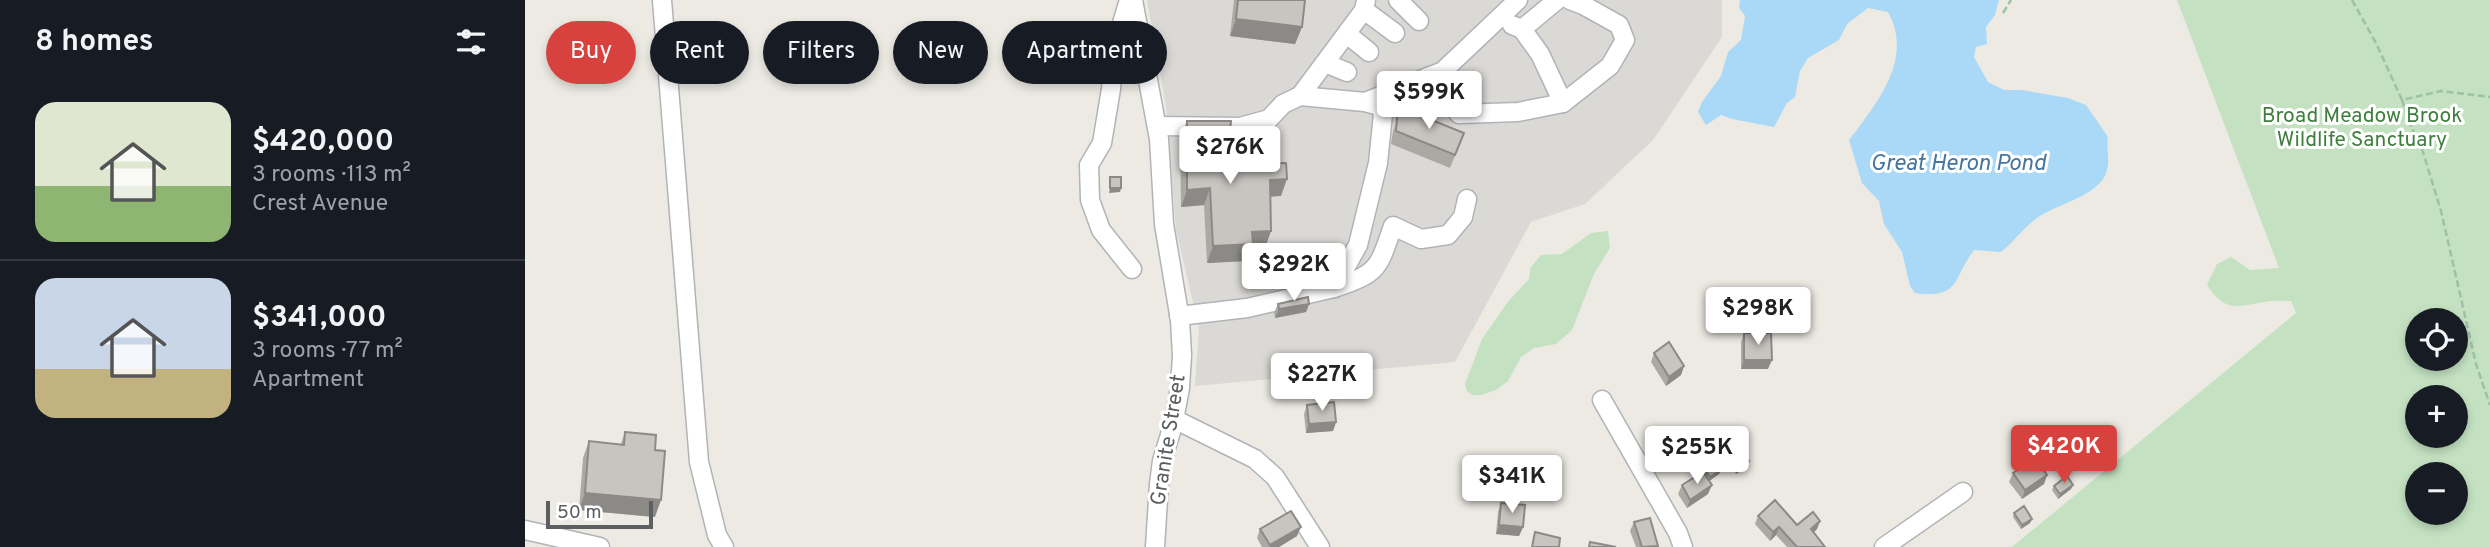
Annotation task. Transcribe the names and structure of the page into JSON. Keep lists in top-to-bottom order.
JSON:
{
  "streets": {
    "street": ["Granite Street"]
  },
  "water": ["Great Heron Pond"],
  "parks": ["Broad Meadow Brook Wildlife Sanctuary"],
  "scale_bar": "50 m",
  "page": {
    "heading": "8 homes",
    "chip": [
      "Buy",
      "Rent",
      "Filters",
      "New",
      "Apartment"
    ],
    "price": [
      "$599K",
      "$276K",
      "$292K",
      "$298K",
      "$227K",
      "$420K",
      "$255K",
      "$341K"
    ],
    "list": [
      {
        "name": "$420,000",
        "note": "3 rooms · 113 m² · Crest Avenue"
      },
      {
        "name": "$341,000",
        "note": "3 rooms · 77 m² · Apartment"
      }
    ],
    "map_buttons": ["+", "−"],
    "scale": "50 m"
  }
}
